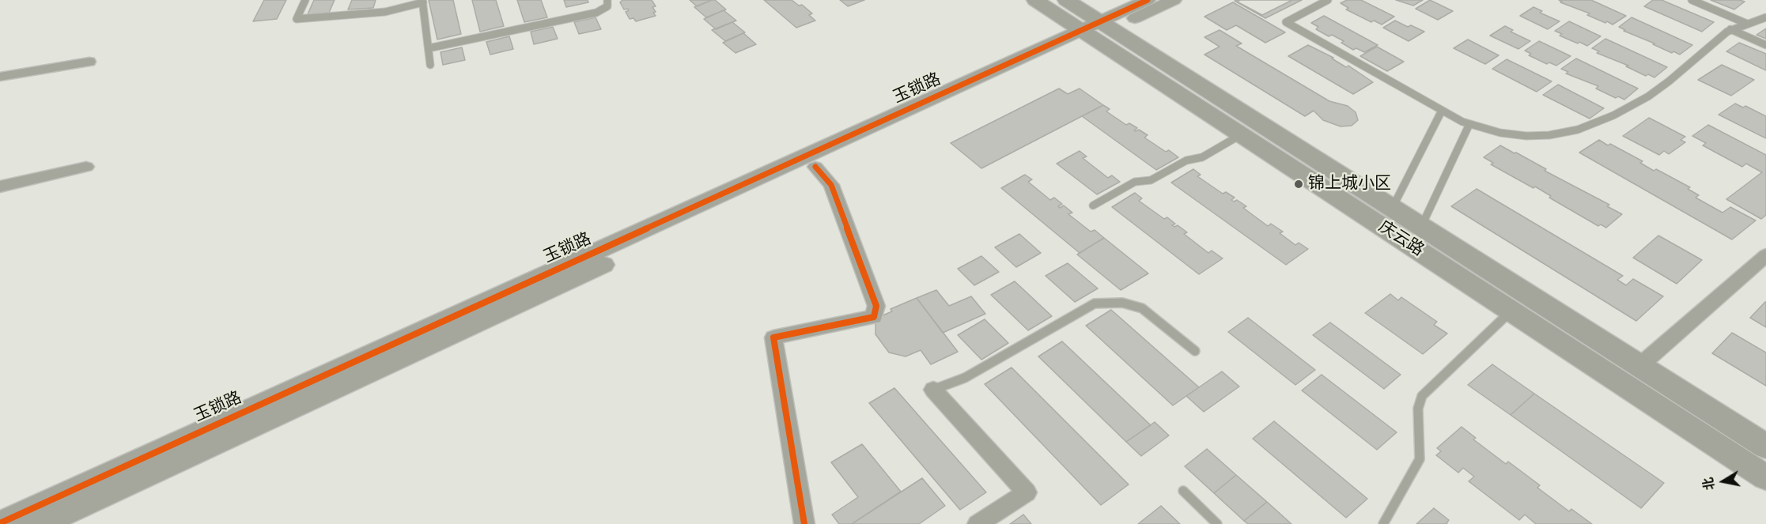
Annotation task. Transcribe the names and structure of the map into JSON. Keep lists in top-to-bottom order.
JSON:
{
  "streets": {
    "main road": ["庆云路"],
    "street": ["玉锁路"]
  },
  "crossings": [
    ["玉锁路", "庆云路"]
  ],
  "places": ["锦上城小区"],
  "north": "left"
}
